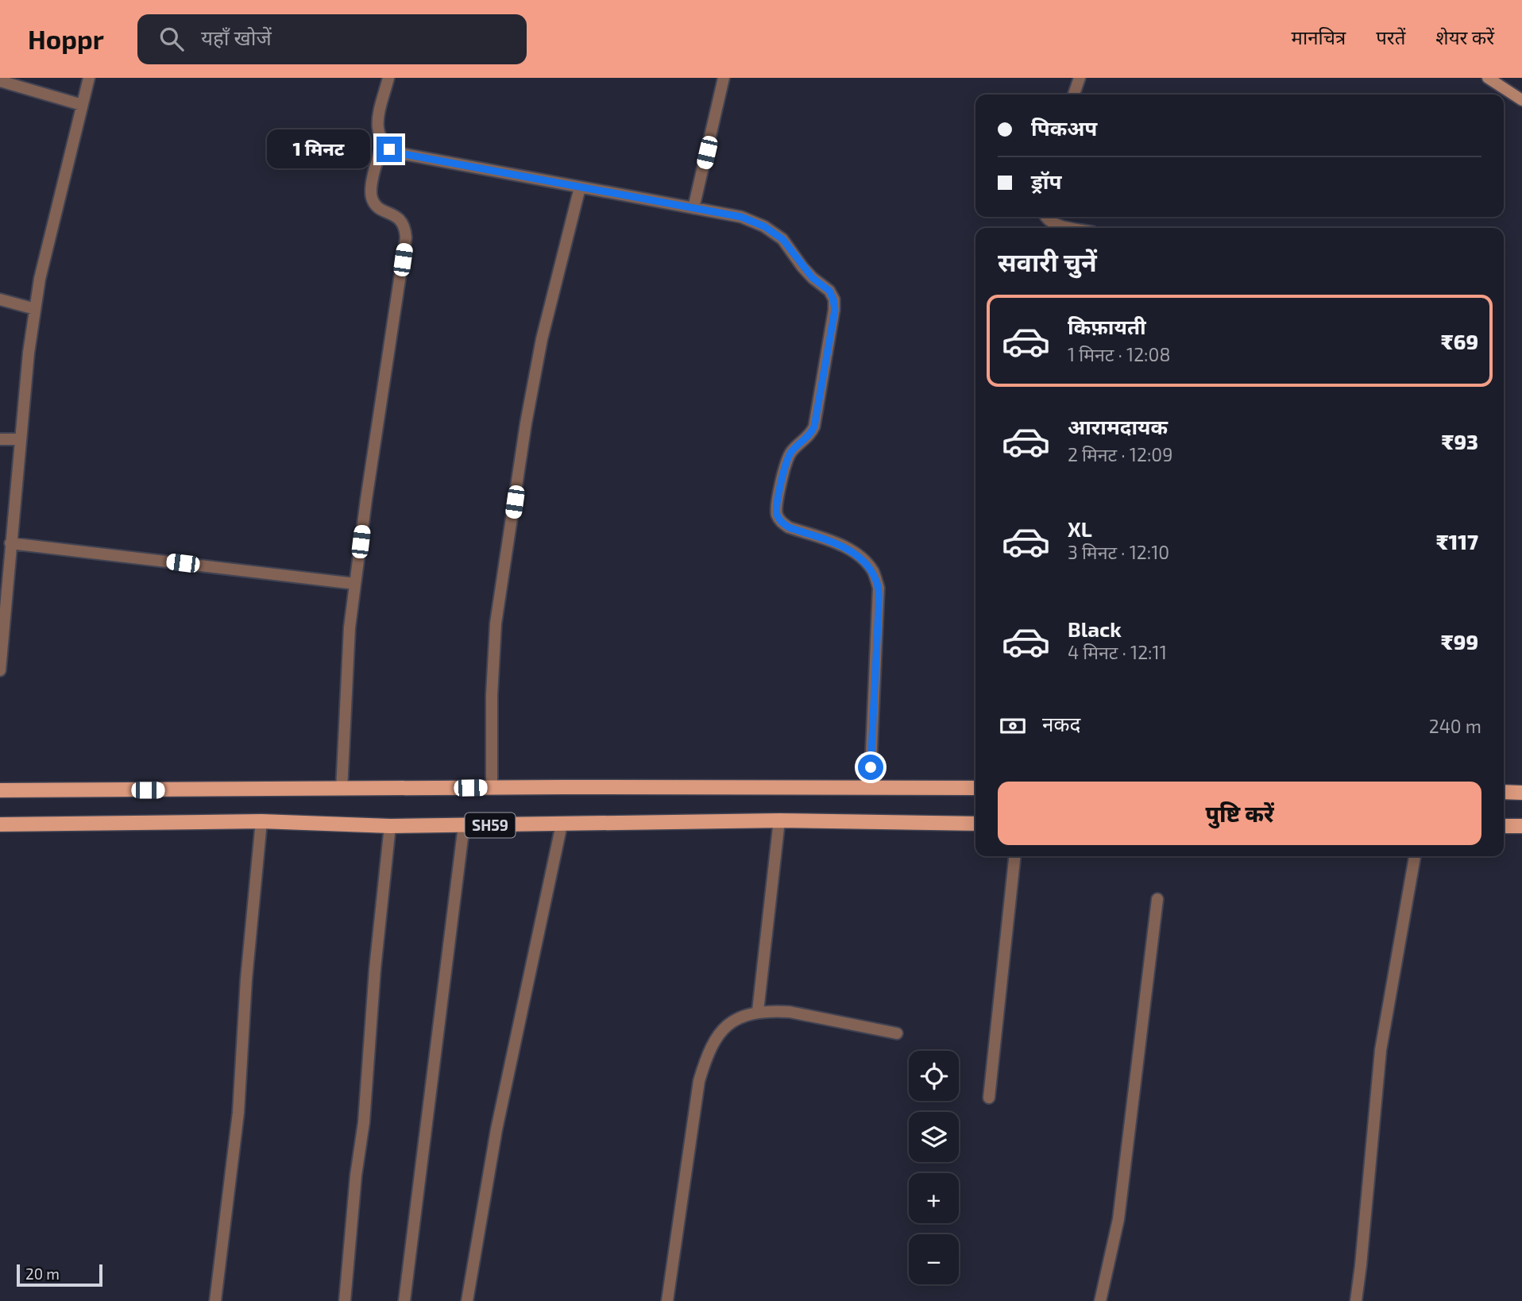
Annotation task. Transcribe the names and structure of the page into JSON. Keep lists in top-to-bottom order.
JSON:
{
  "streets": {
    "main road": ["SH59"]
  },
  "scale_bar": "20 m",
  "page": {
    "header": "Hoppr",
    "search": "यहाँ खोजें",
    "nav": ["मानचित्र", "परतें", "शेयर करें"],
    "banner": ["पिकअप", "ड्रॉप"],
    "bubble": "1 मिनट",
    "heading": "सवारी चुनें",
    "list": [
      {
        "name": "किफ़ायती",
        "note": "1 मिनट · 12:08",
        "value": "₹69"
      },
      {
        "name": "आरामदायक",
        "note": "2 मिनट · 12:09",
        "value": "₹93"
      },
      {
        "name": "XL",
        "note": "3 मिनट · 12:10",
        "value": "₹117"
      },
      {
        "name": "Black",
        "note": "4 मिनट · 12:11",
        "value": "₹99"
      }
    ],
    "pay": ["नकद", "240 m"],
    "buttons": "पुष्टि करें",
    "map_buttons": ["+", "−"],
    "scale": "20 m"
  }
}
